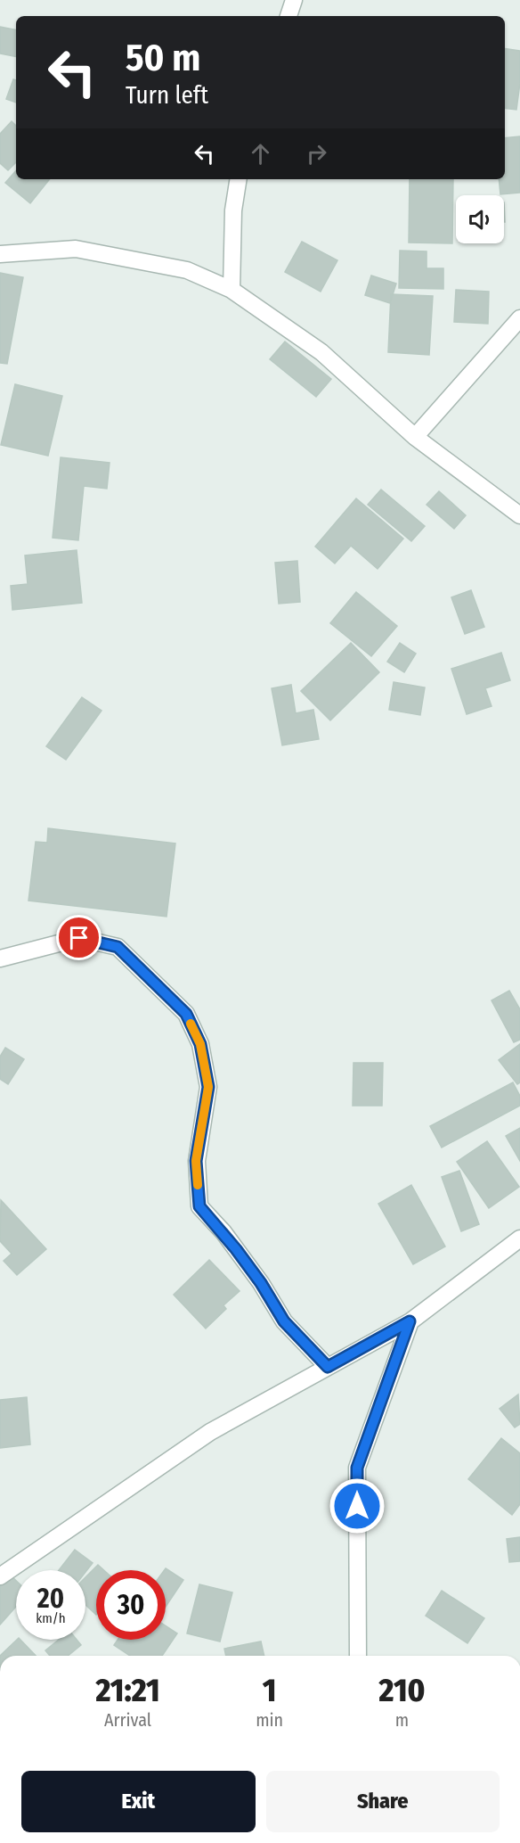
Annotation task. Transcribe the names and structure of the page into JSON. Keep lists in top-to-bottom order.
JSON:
{
  "page": {
    "turn": ["50 m", "Turn left"],
    "speed": "20 km/h",
    "limit": "30",
    "eta": [
      "21:21",
      "Arrival",
      "1",
      "min",
      "210",
      "m"
    ],
    "buttons": ["Exit", "Share"]
  }
}
